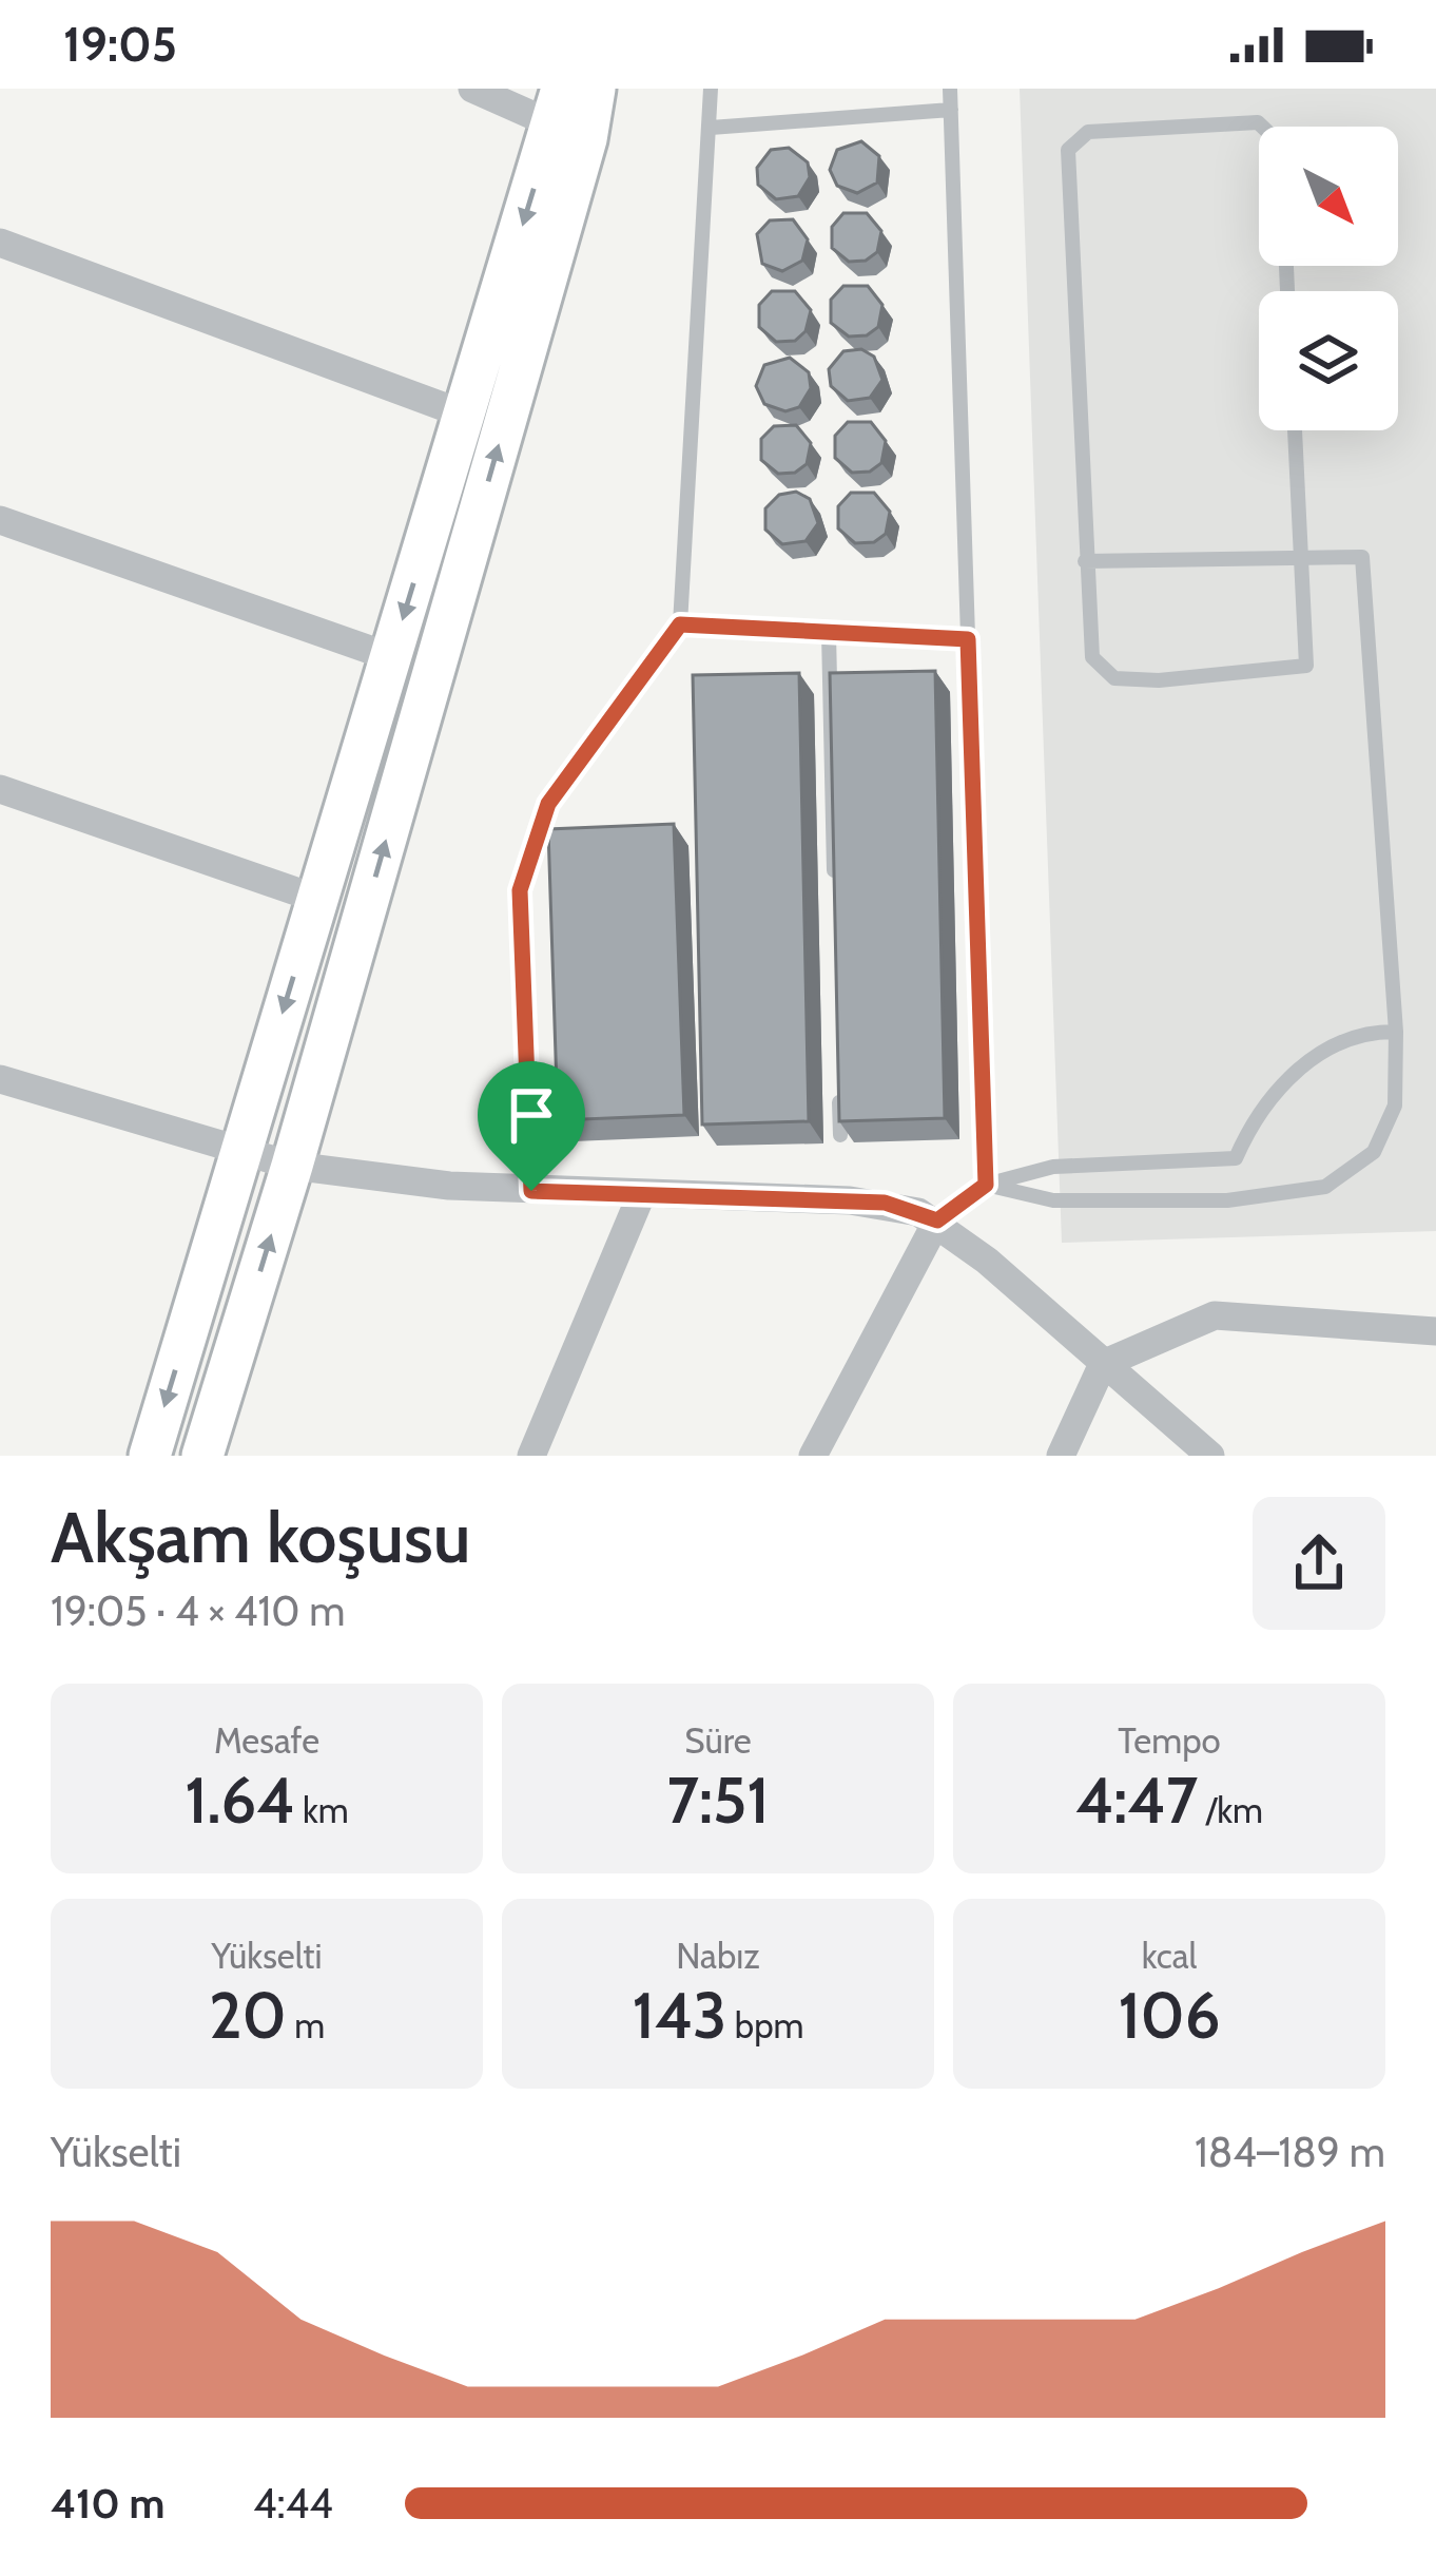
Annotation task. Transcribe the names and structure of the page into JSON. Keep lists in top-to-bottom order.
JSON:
{
  "north": "bottom right",
  "page": {
    "status": "19:05",
    "heading": ["Akşam koşusu", "19:05 · 4 × 410 m"],
    "stats": [
      ["Mesafe", "1.64 km"],
      ["Süre", "7:51"],
      ["Tempo", "4:47 /km"],
      ["Yükselti", "20 m"],
      ["Nabız", "143 bpm"],
      ["kcal", "106"]
    ],
    "chart": ["Yükselti", "184–189 m"],
    "list": [
      {
        "name": "410 m",
        "note": "4:44"
      }
    ]
  }
}
